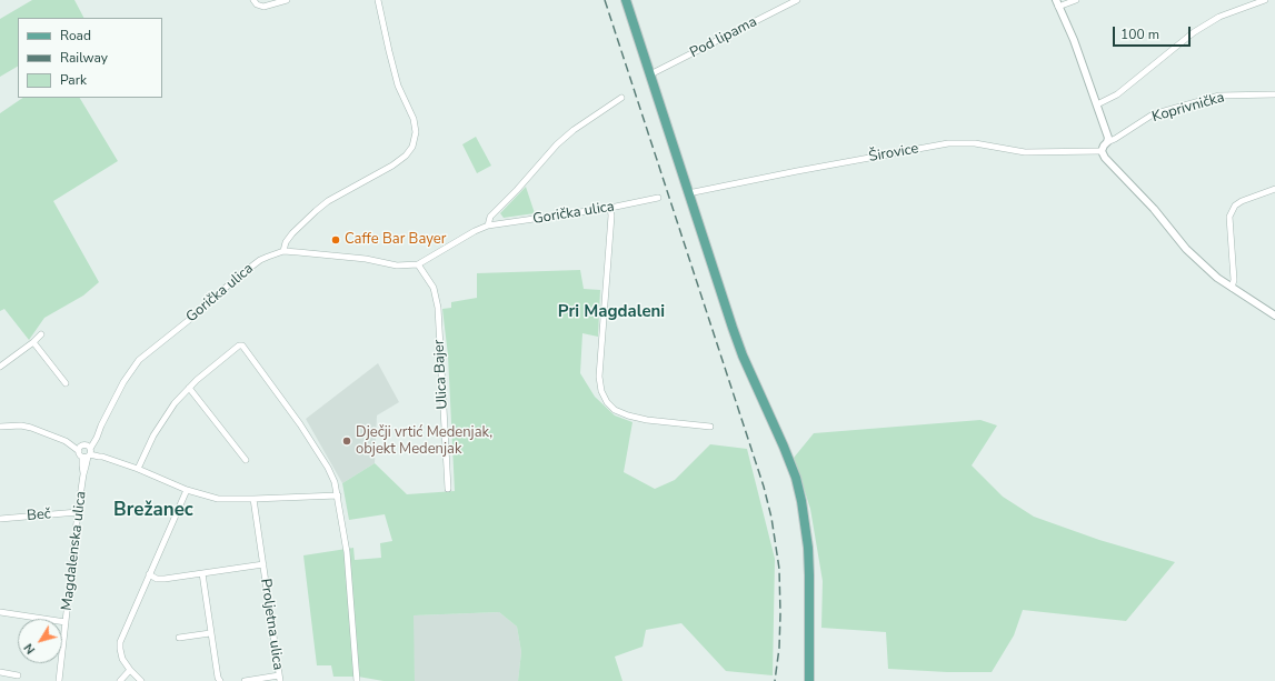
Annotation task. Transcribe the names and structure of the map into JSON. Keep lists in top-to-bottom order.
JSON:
{
  "streets": {
    "street": [
      "Pod lipama",
      "Koprivnička",
      "Širovice",
      "Gorička ulica",
      "Ulica Bajer",
      "Beč",
      "Magdalenska ulica",
      "Proljetna ulica"
    ]
  },
  "crossings": [
    ["Gorička ulica", "Ulica Bajer"],
    ["Gorička ulica", "Magdalenska ulica"],
    ["Beč", "Magdalenska ulica"]
  ],
  "districts": ["Pri Magdaleni", "Brežanec"],
  "places": ["Caffe Bar Bayer", "Dječji vrtić Medenjak, objekt Medenjak"],
  "legend": ["Road", "Railway", "Park"],
  "scale_bar": "100 m",
  "north": "bottom left"
}
